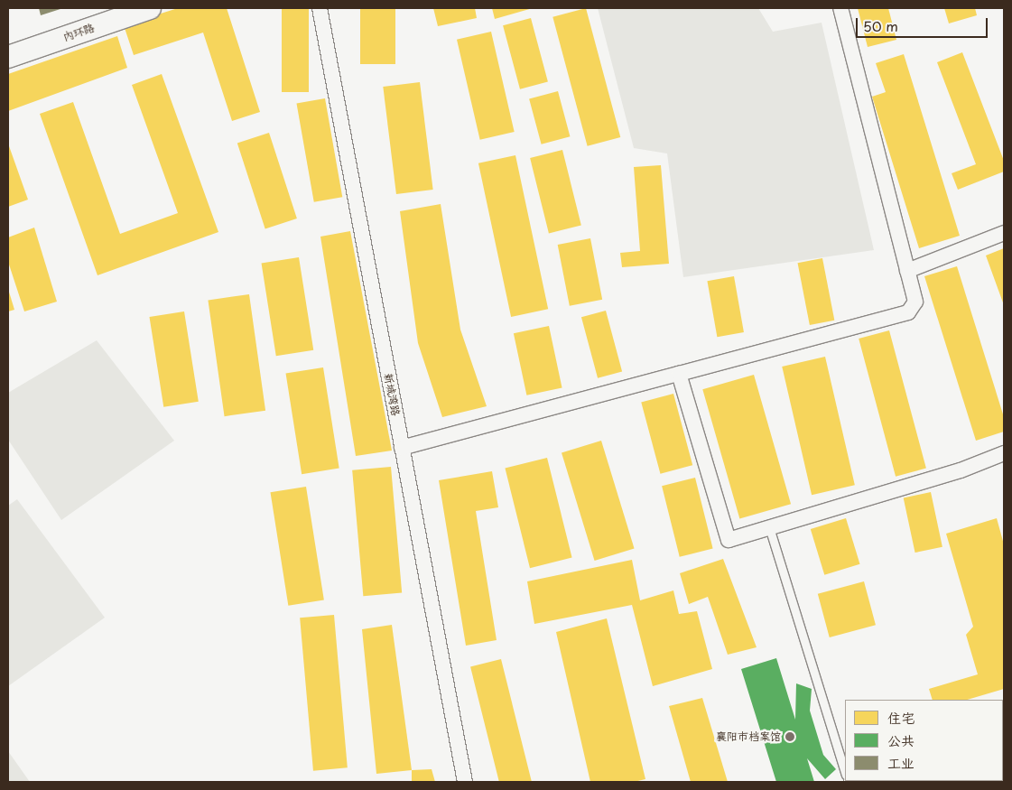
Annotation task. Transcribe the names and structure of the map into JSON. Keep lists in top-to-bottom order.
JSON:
{
  "streets": {
    "street": ["内环路", "新城湾路"]
  },
  "places": ["襄阳市档案馆"],
  "legend": ["住宅", "公共", "工业"],
  "scale_bar": "50 m"
}
